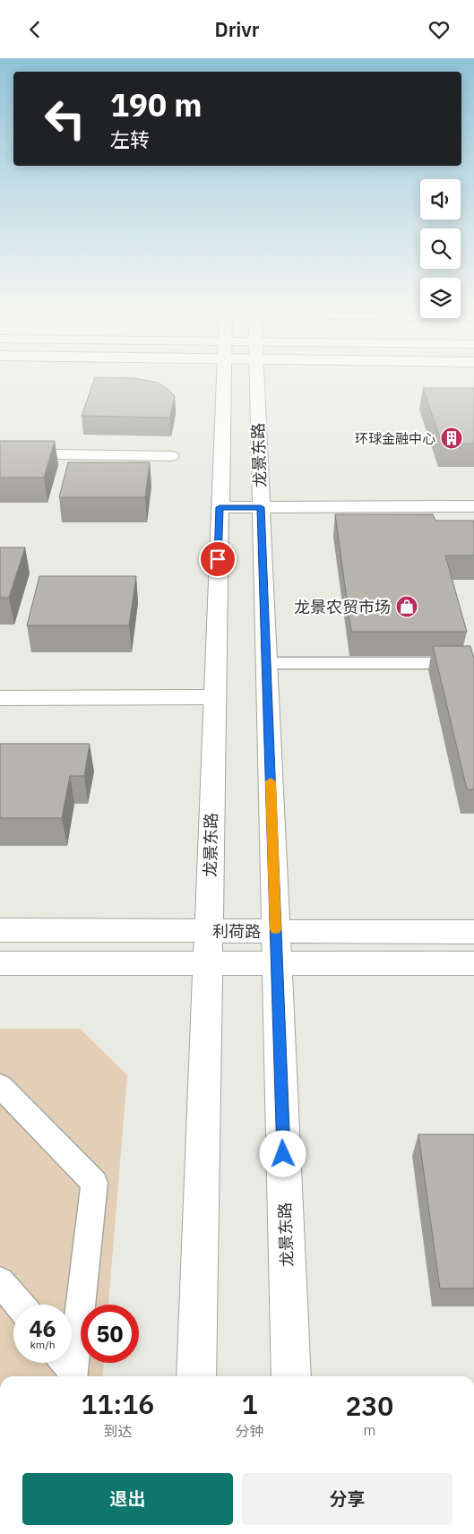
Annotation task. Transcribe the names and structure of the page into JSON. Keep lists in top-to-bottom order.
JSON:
{
  "streets": {
    "main road": ["龙景东路", "利荷路"]
  },
  "crossings": [
    ["龙景东路", "利荷路"]
  ],
  "places": {
    "building": ["环球金融中心"],
    "shop": ["龙景农贸市场"]
  },
  "page": {
    "header": "Drivr",
    "turn": ["190 m", "左转"],
    "speed": "46 km/h",
    "limit": "50",
    "eta": [
      "11:16",
      "到达",
      "1",
      "分钟",
      "230",
      "m"
    ],
    "buttons": ["退出", "分享"]
  }
}
